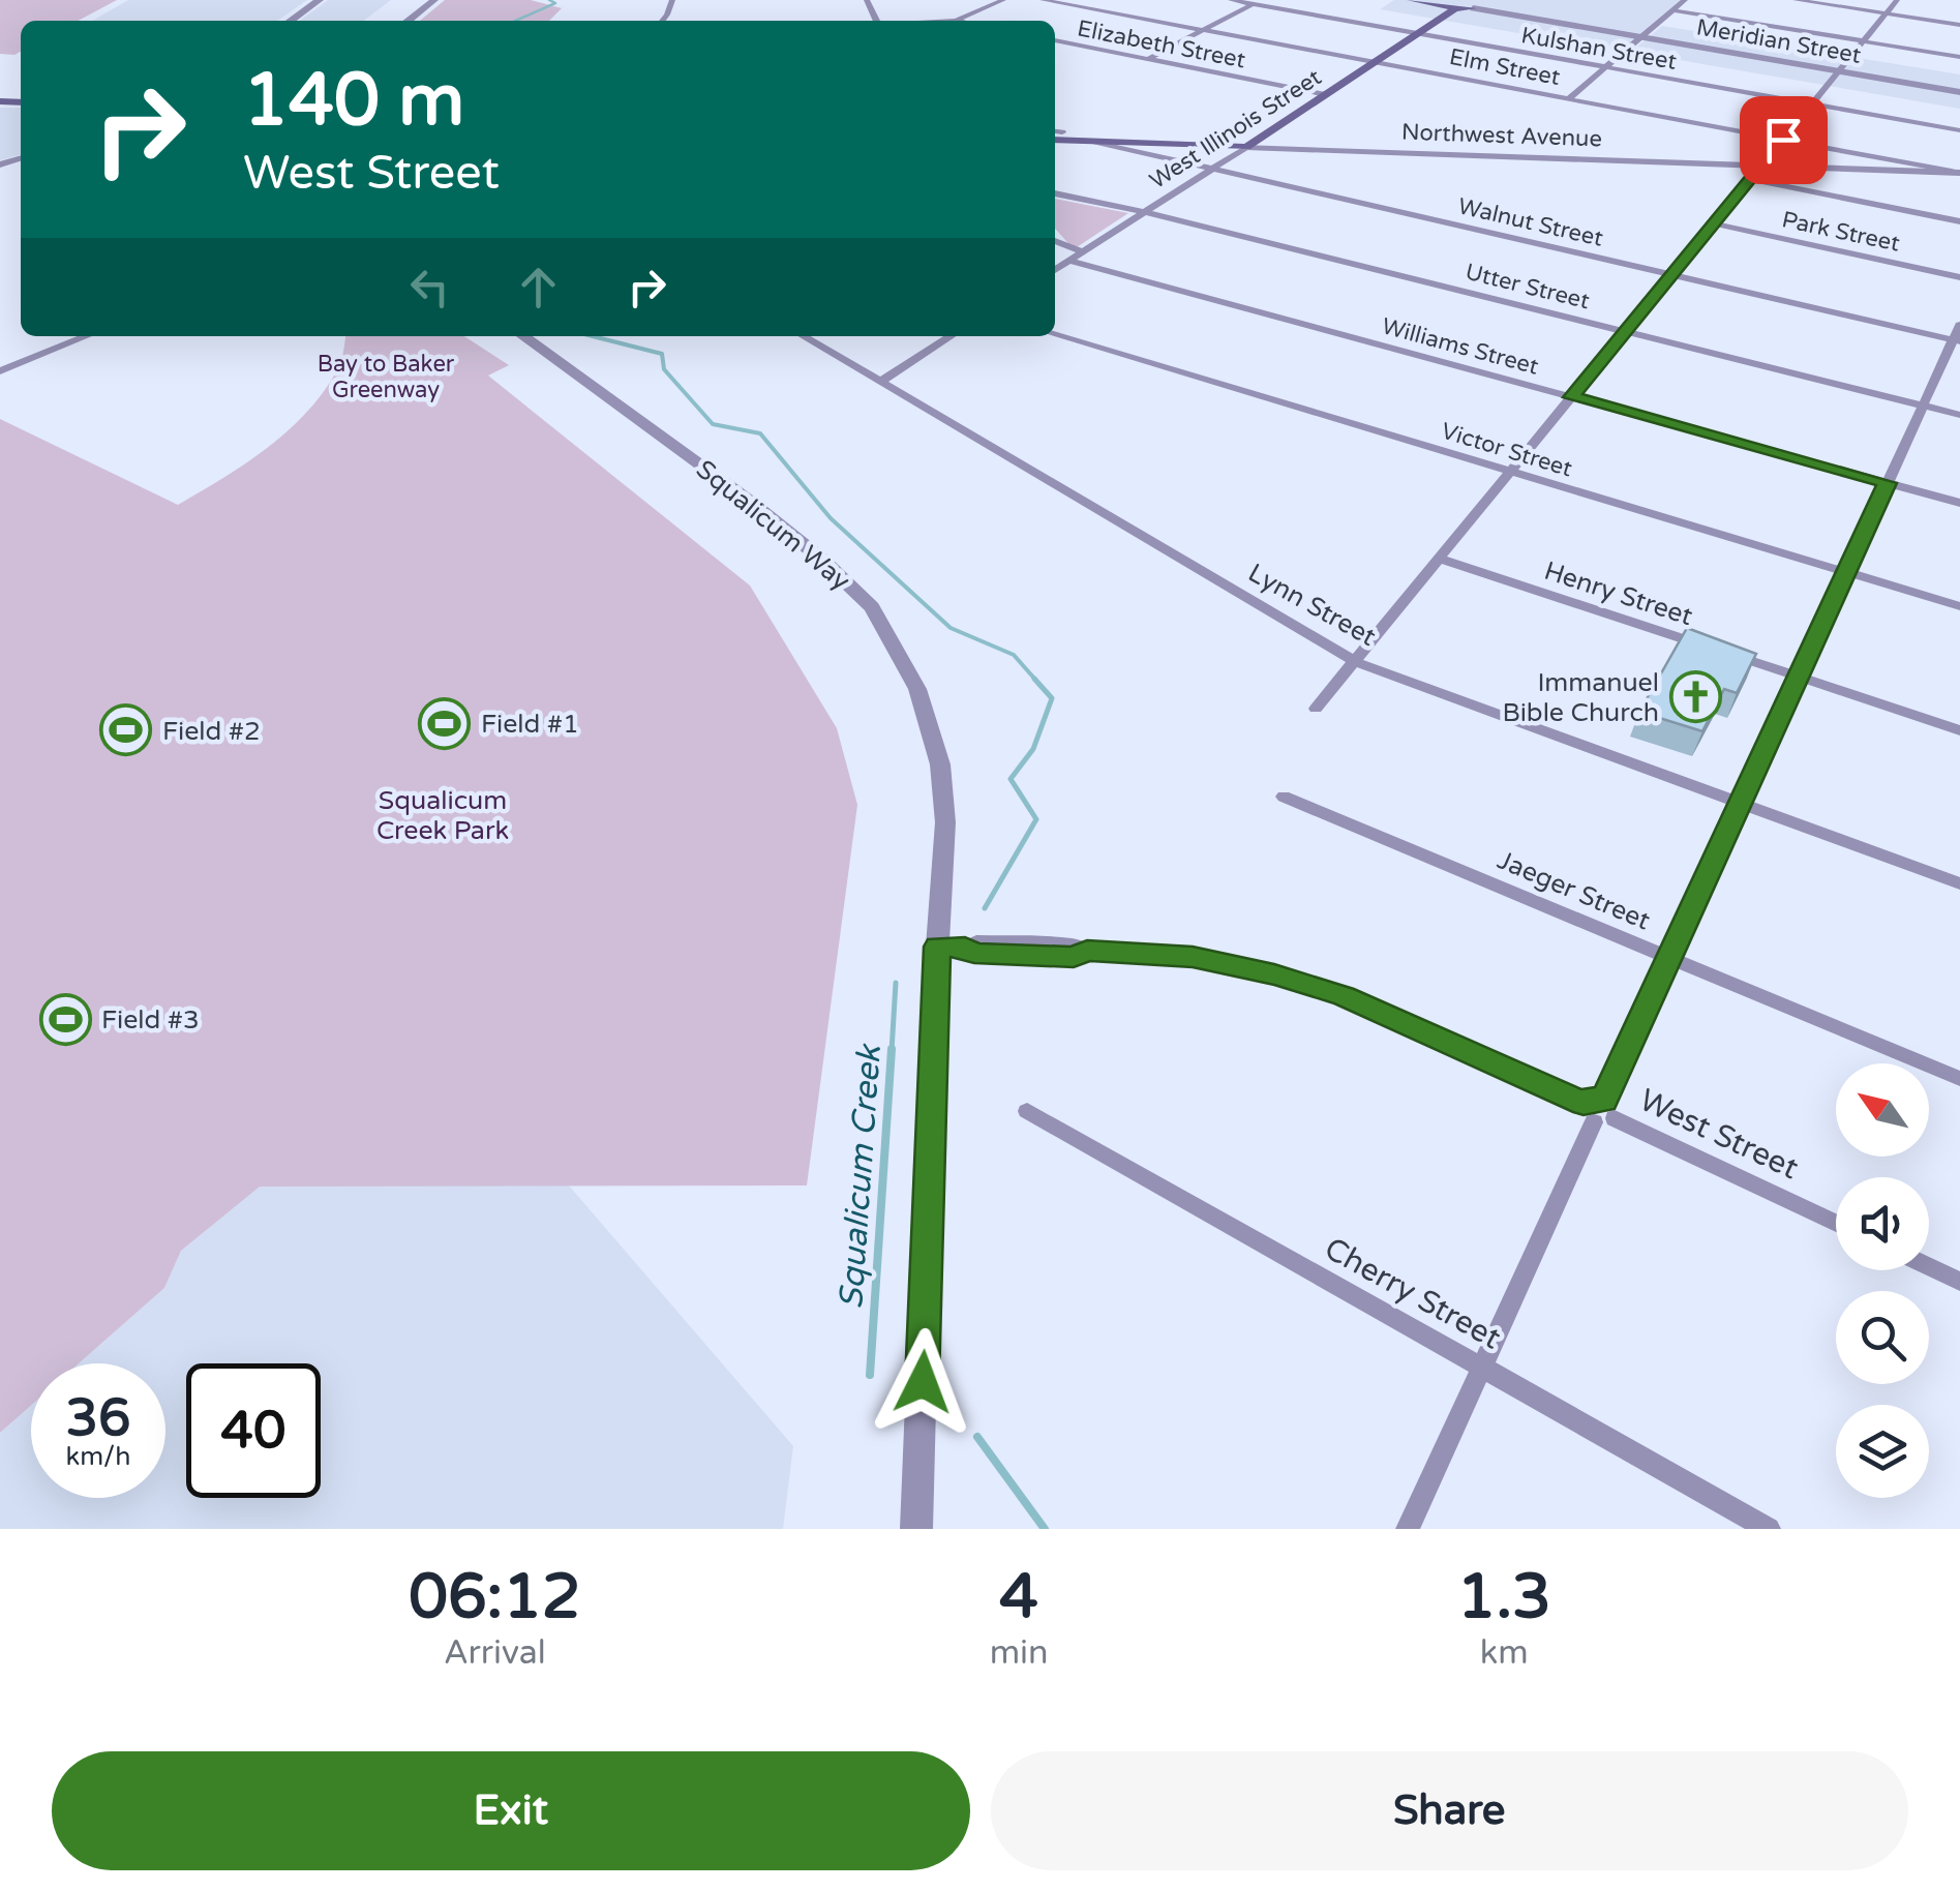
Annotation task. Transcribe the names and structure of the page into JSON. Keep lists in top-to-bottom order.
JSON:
{
  "streets": {
    "main road": ["Meridian Street", "West Illinois Street", "Northwest Avenue"],
    "street": [
      "Elizabeth Street",
      "Kulshan Street",
      "Elm Street",
      "Walnut Street",
      "Park Street",
      "Utter Street",
      "Williams Street",
      "Victor Street",
      "Squalicum Way",
      "Henry Street",
      "Lynn Street",
      "Jaeger Street",
      "West Street",
      "Cherry Street"
    ]
  },
  "crossings": [
    ["Meridian Street", "West Illinois Street"],
    ["Elizabeth Street", "West Illinois Street"],
    ["Kulshan Street", "West Illinois Street"],
    ["Elm Street", "West Illinois Street"],
    ["Elm Street", "Northwest Avenue"],
    ["West Illinois Street", "Northwest Avenue"],
    ["West Illinois Street", "Walnut Street"],
    ["West Illinois Street", "Utter Street"],
    ["West Illinois Street", "Williams Street"],
    ["Northwest Avenue", "Walnut Street"],
    ["Squalicum Way", "West Street"]
  ],
  "water": ["Squalicum Creek"],
  "parks": ["Bay to Baker Greenway", "Squalicum Creek Park"],
  "places": {
    "church": ["Immanuel Bible Church"],
    "sports": ["Field #1", "Field #2", "Field #3"]
  },
  "north": "top left",
  "page": {
    "turn": ["140 m", "West Street"],
    "speed": "36 km/h",
    "limit": "40",
    "eta": [
      "06:12",
      "Arrival",
      "4",
      "min",
      "1.3",
      "km"
    ],
    "buttons": ["Exit", "Share"]
  }
}
